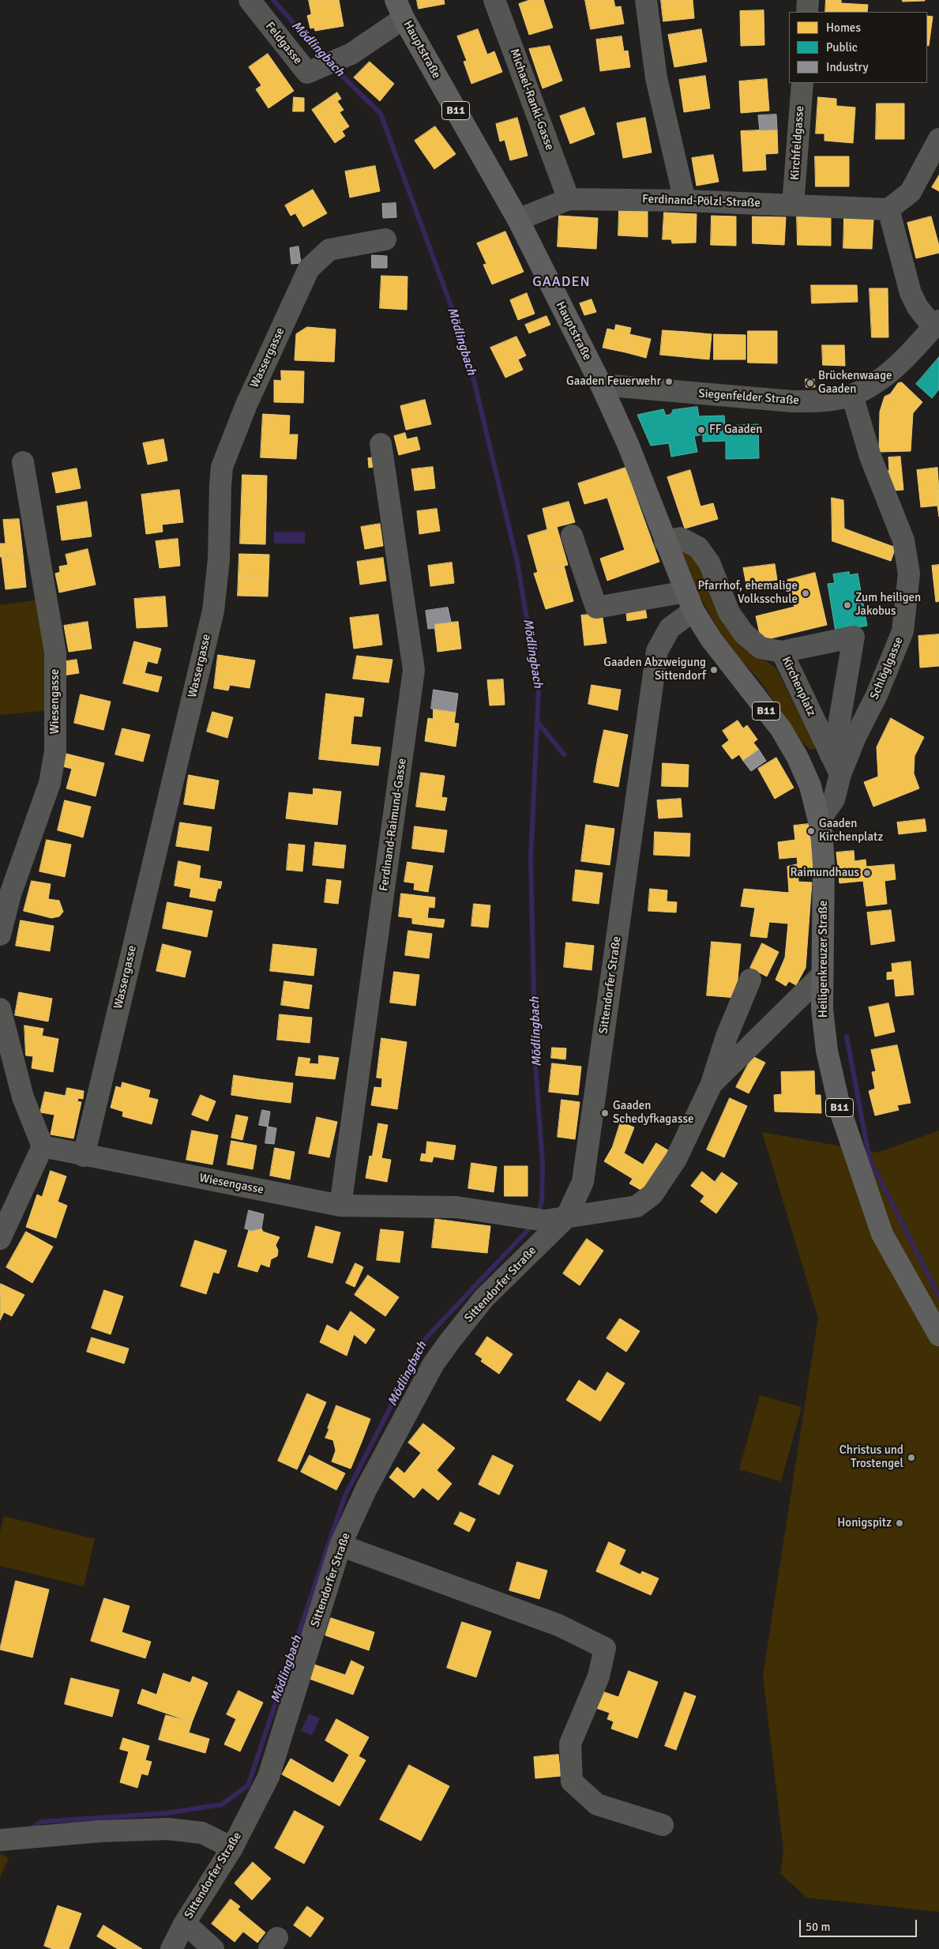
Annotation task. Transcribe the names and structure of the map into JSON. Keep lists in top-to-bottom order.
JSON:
{
  "streets": {
    "main road": ["Hauptstraße", "B11", "Heiligenkreuzer Straße"],
    "street": [
      "Feldgasse",
      "Michael-Rankl-Gasse",
      "Kirchfeldgasse",
      "Ferdinand-Pölzl-Straße",
      "Wassergasse",
      "Siegenfelder Straße",
      "Schlöglgasse",
      "Kirchenplatz",
      "Wiesengasse",
      "Ferdinand-Raimund-Gasse",
      "Sittendorfer Straße"
    ]
  },
  "crossings": [
    ["Feldgasse", "Hauptstraße"],
    ["Hauptstraße", "B11"],
    ["Hauptstraße", "Ferdinand-Pölzl-Straße"],
    ["Hauptstraße", "Siegenfelder Straße"],
    ["Hauptstraße", "Kirchenplatz"],
    ["Hauptstraße", "Sittendorfer Straße"],
    ["Michael-Rankl-Gasse", "Ferdinand-Pölzl-Straße"],
    ["B11", "Schlöglgasse"],
    ["B11", "Heiligenkreuzer Straße"],
    ["B11", "Sittendorfer Straße"],
    ["Kirchfeldgasse", "Ferdinand-Pölzl-Straße"],
    ["Wassergasse", "Wiesengasse"],
    ["Siegenfelder Straße", "Schlöglgasse"],
    ["Schlöglgasse", "Kirchenplatz"],
    ["Schlöglgasse", "Heiligenkreuzer Straße"],
    ["Wiesengasse", "Ferdinand-Raimund-Gasse"],
    ["Wiesengasse", "Sittendorfer Straße"]
  ],
  "districts": ["GAADEN"],
  "water": ["Mödlingbach"],
  "places": [
    "Gaaden Feuerwehr",
    "Brückenwaage Gaaden",
    "FF Gaaden",
    "Pfarrhof, ehemalige Volksschule",
    "Zum heiligen Jakobus",
    "Gaaden Abzweigung Sittendorf",
    "Gaaden Kirchenplatz",
    "Raimundhaus",
    "Gaaden Schedyfkagasse",
    "Christus und Trostengel",
    "Honigspitz"
  ],
  "legend": ["Homes", "Public", "Industry"],
  "scale_bar": "50 m"
}
